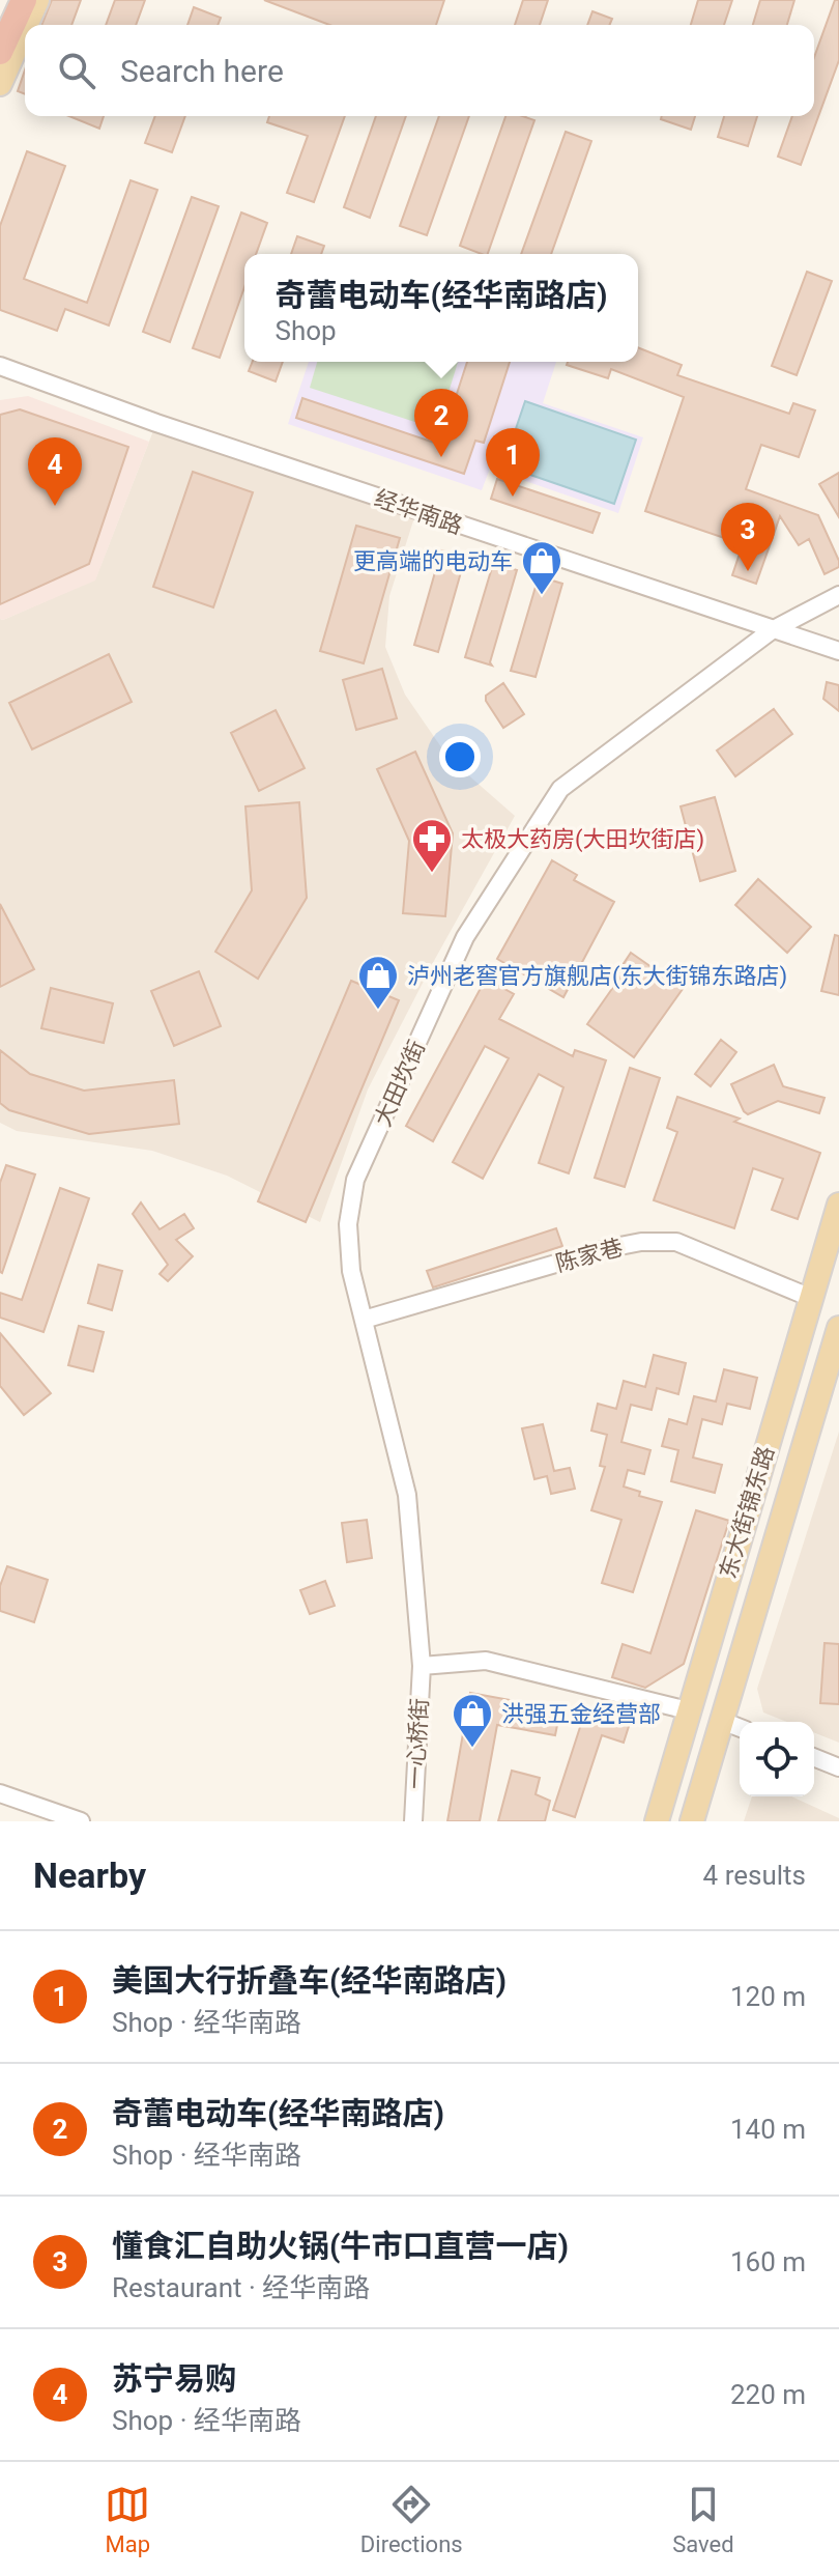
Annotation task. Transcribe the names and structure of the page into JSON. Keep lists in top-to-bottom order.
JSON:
{
  "streets": {
    "main road": ["东大街锦东路"],
    "street": [
      "经华南路",
      "大田坎街",
      "陈家巷",
      "一心桥街"
    ]
  },
  "crossings": [
    ["经华南路", "大田坎街"],
    ["大田坎街", "陈家巷"],
    ["大田坎街", "一心桥街"],
    ["陈家巷", "东大街锦东路"]
  ],
  "places": {
    "shop": ["更高端的电动车", "泸州老窖官方旗舰店(东大街锦东路店)", "洪强五金经营部"],
    "pharmacy": ["太极大药房(大田坎街店)"]
  },
  "page": {
    "search": "Search here",
    "popup": ["奇蕾电动车(经华南路店)", "Shop"],
    "pins": [
      "2",
      "1",
      "4",
      "3"
    ],
    "heading": ["Nearby", "4 results"],
    "list": [
      {
        "mark": "1",
        "name": "美国大行折叠车(经华南路店)",
        "note": "Shop · 经华南路",
        "value": "120 m"
      },
      {
        "mark": "2",
        "name": "奇蕾电动车(经华南路店)",
        "note": "Shop · 经华南路",
        "value": "140 m"
      },
      {
        "mark": "3",
        "name": "懂食汇自助火锅(牛市口直营一店)",
        "note": "Restaurant · 经华南路",
        "value": "160 m"
      },
      {
        "mark": "4",
        "name": "苏宁易购",
        "note": "Shop · 经华南路",
        "value": "220 m"
      }
    ],
    "nav": ["Map", "Directions", "Saved"]
  }
}
